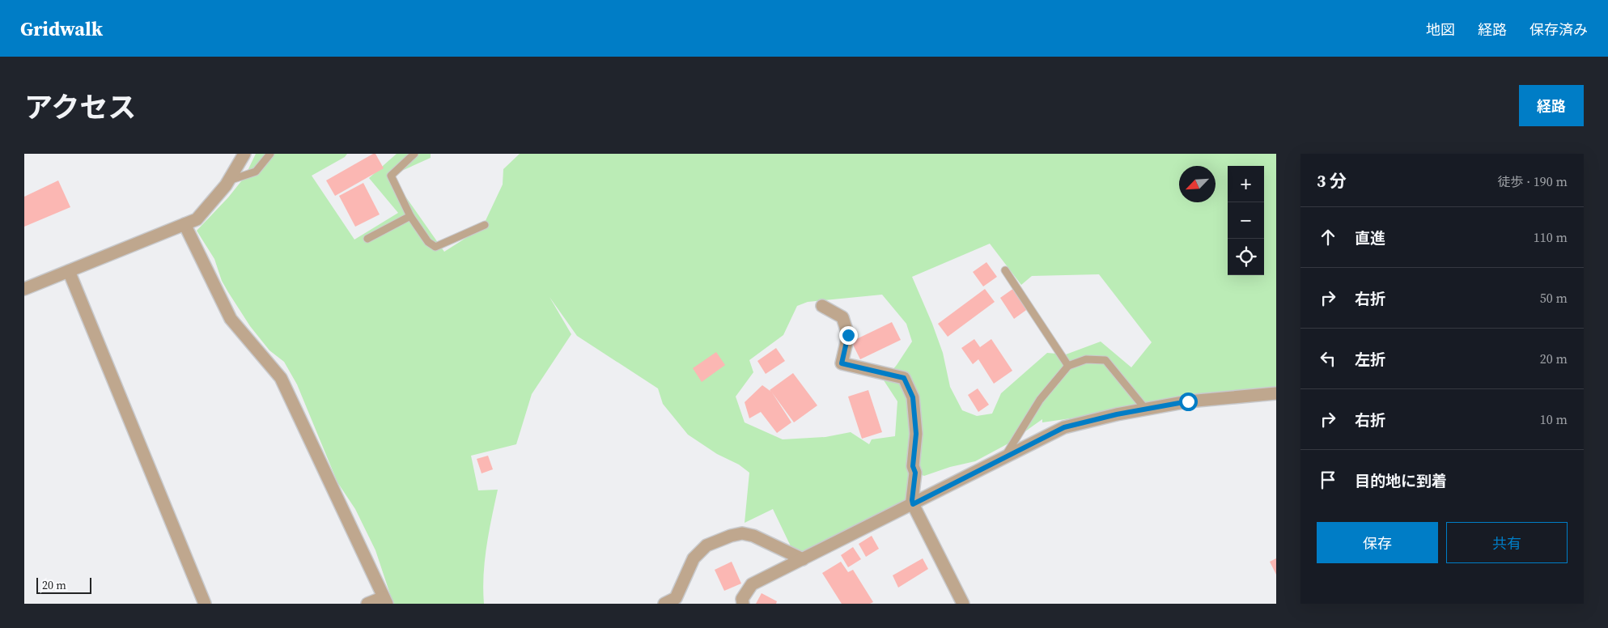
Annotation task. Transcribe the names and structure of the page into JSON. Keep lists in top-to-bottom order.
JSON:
{
  "scale_bar": "20 m",
  "north": "bottom left",
  "page": {
    "header": "Gridwalk",
    "nav": ["地図", "経路", "保存済み"],
    "title": "アクセス",
    "buttons": [
      "経路",
      ["保存", "共有"]
    ],
    "heading": ["3 分", "徒歩 · 190 m"],
    "map_buttons": ["+", "−"],
    "list": [
      ["直進", "110 m"],
      ["右折", "50 m"],
      ["左折", "20 m"],
      ["右折", "10 m"],
      "目的地に到着"
    ],
    "scale": "20 m"
  }
}
